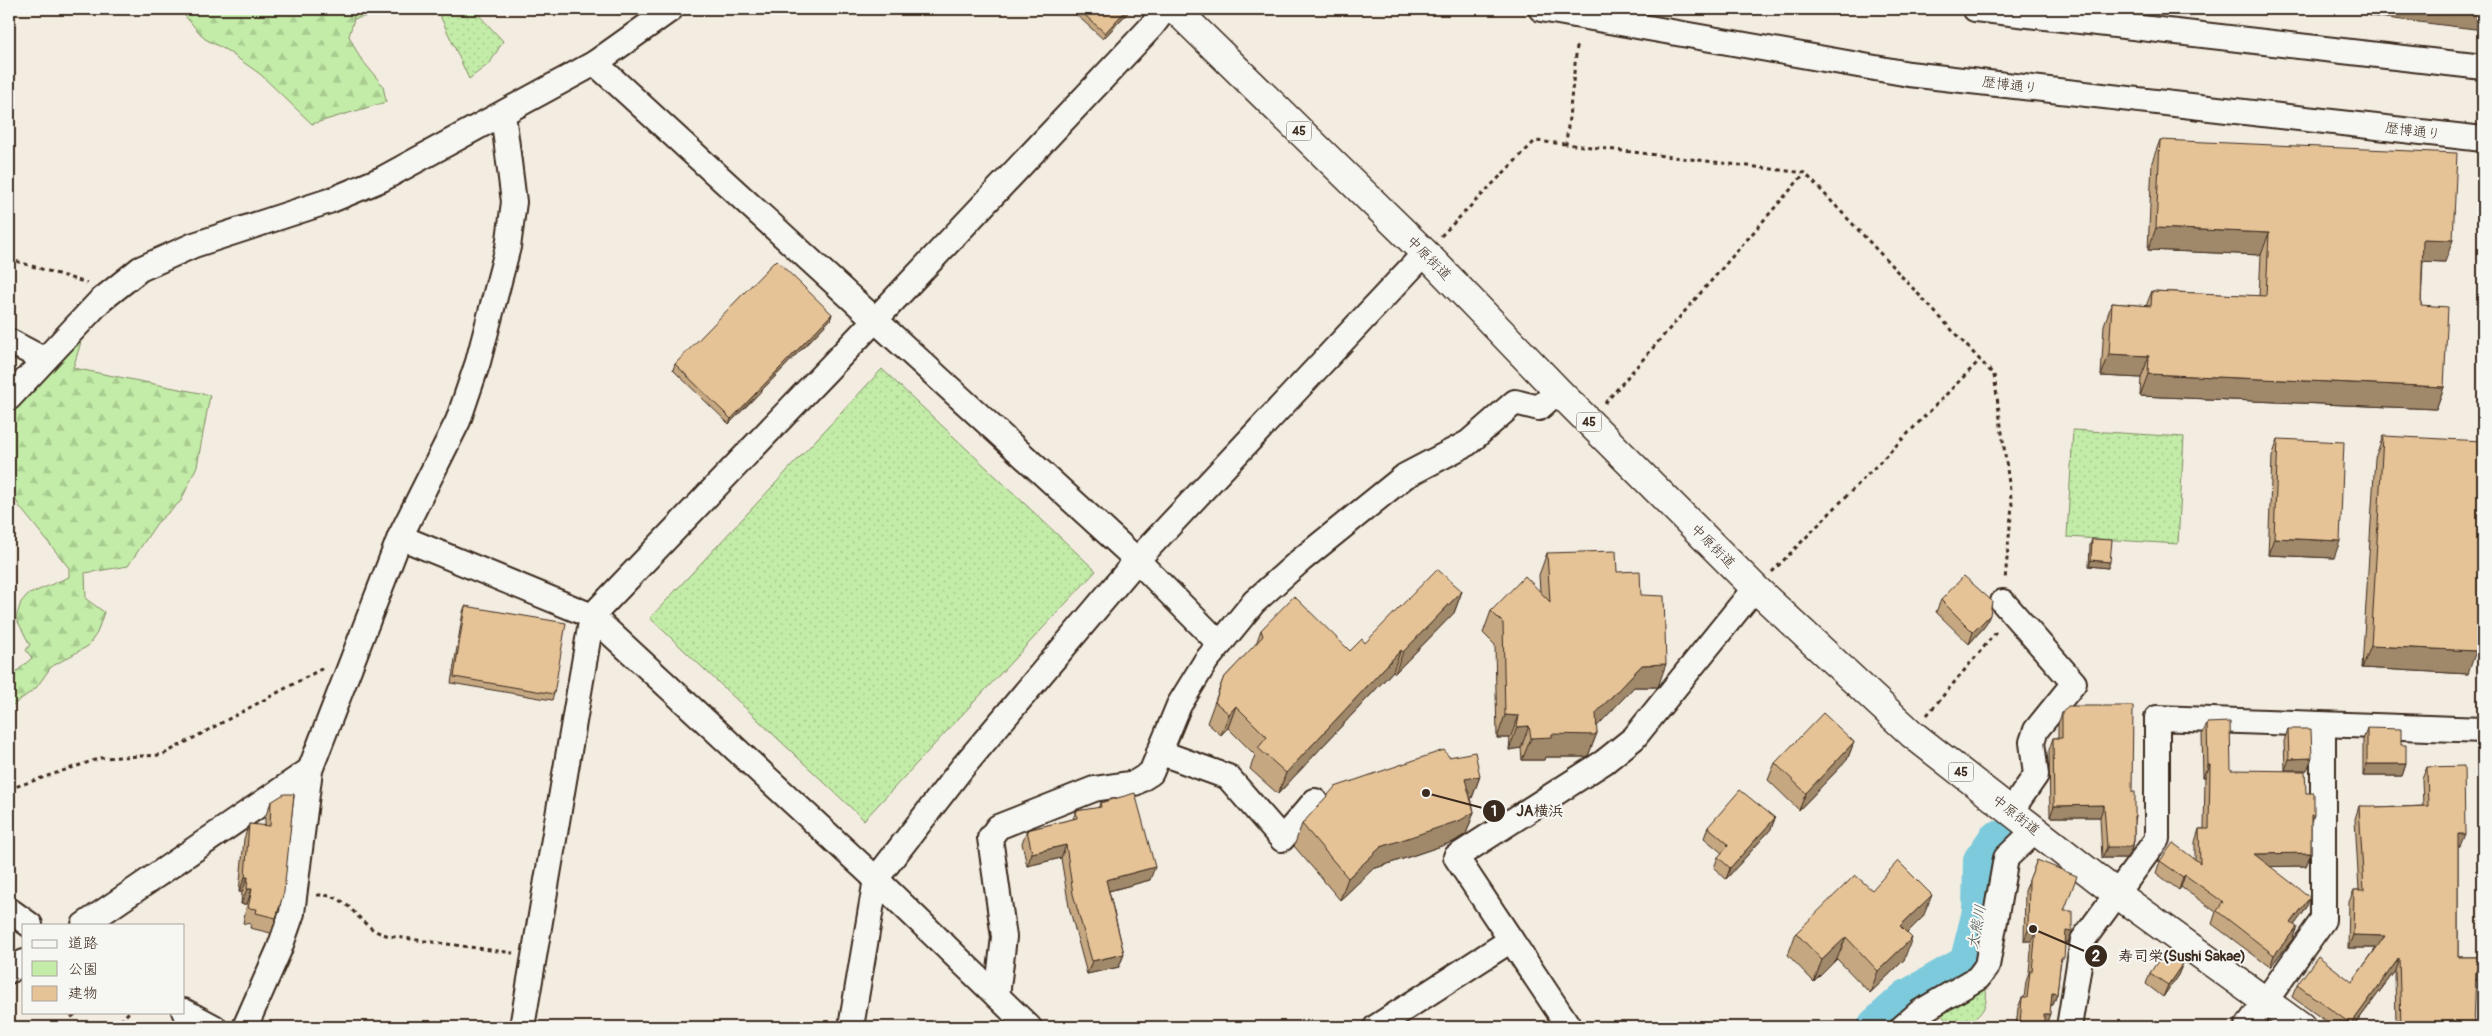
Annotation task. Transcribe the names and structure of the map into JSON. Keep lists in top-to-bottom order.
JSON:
{
  "streets": {
    "main road": ["45", "中原街道"],
    "street": ["歴博通り"]
  },
  "water": ["大熊川"],
  "places": ["JA横浜", "寿司栄(Sushi Sakae)"],
  "legend": ["道路", "公園", "建物"]
}
